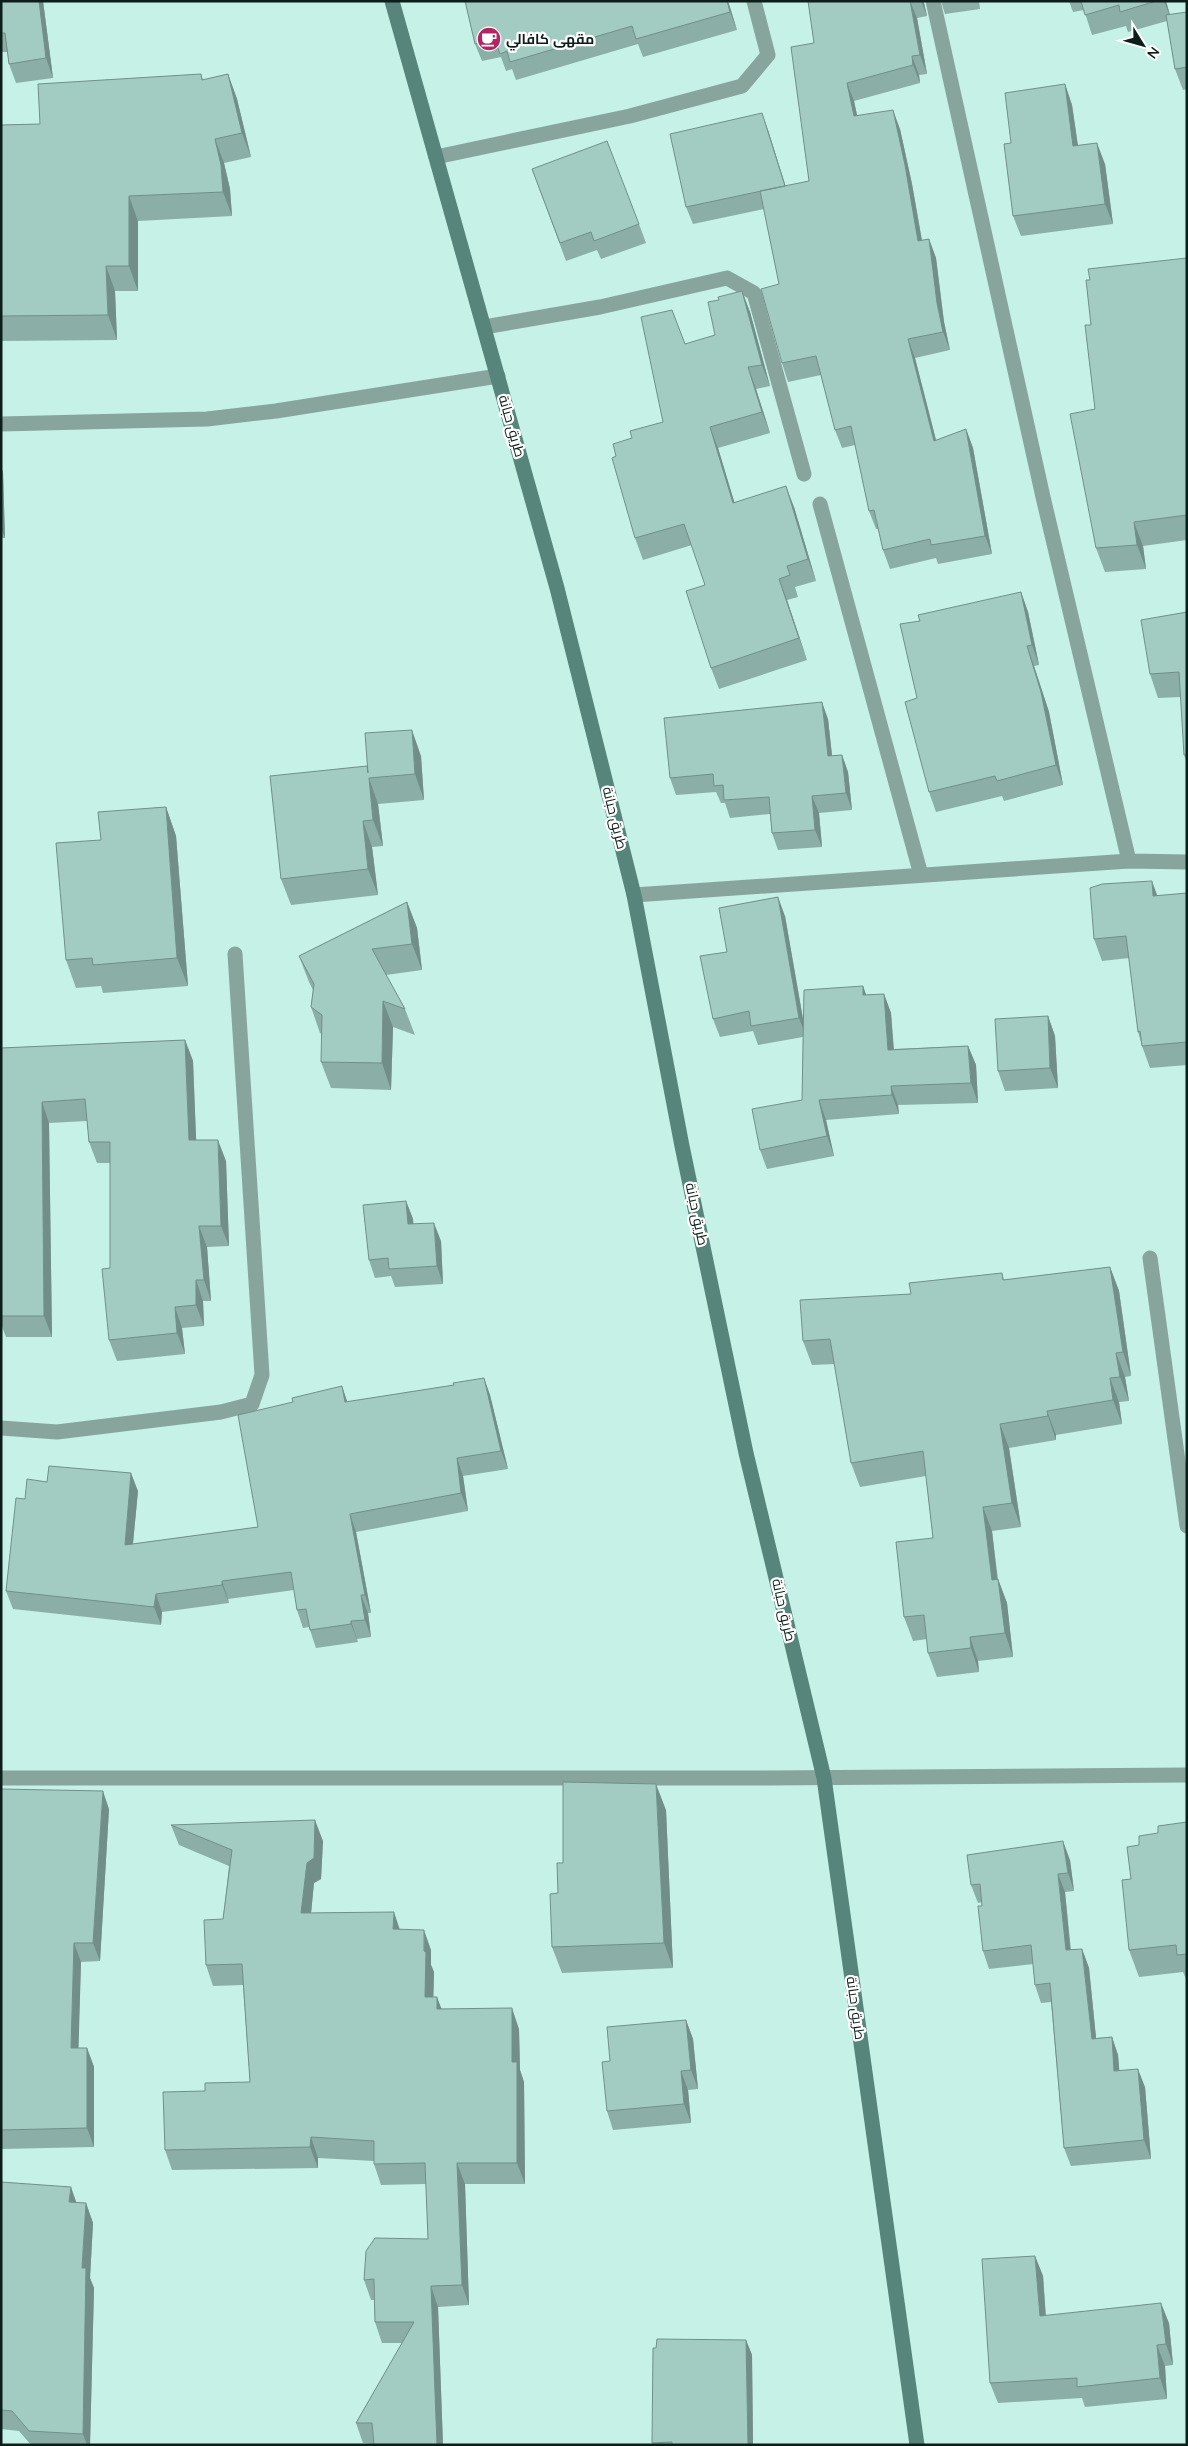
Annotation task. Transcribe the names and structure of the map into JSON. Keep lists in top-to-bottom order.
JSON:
{
  "streets": {
    "street": ["طريق حبانة"]
  },
  "places": {
    "cafe": ["مقهى كافالي"]
  },
  "north": "bottom right"
}
